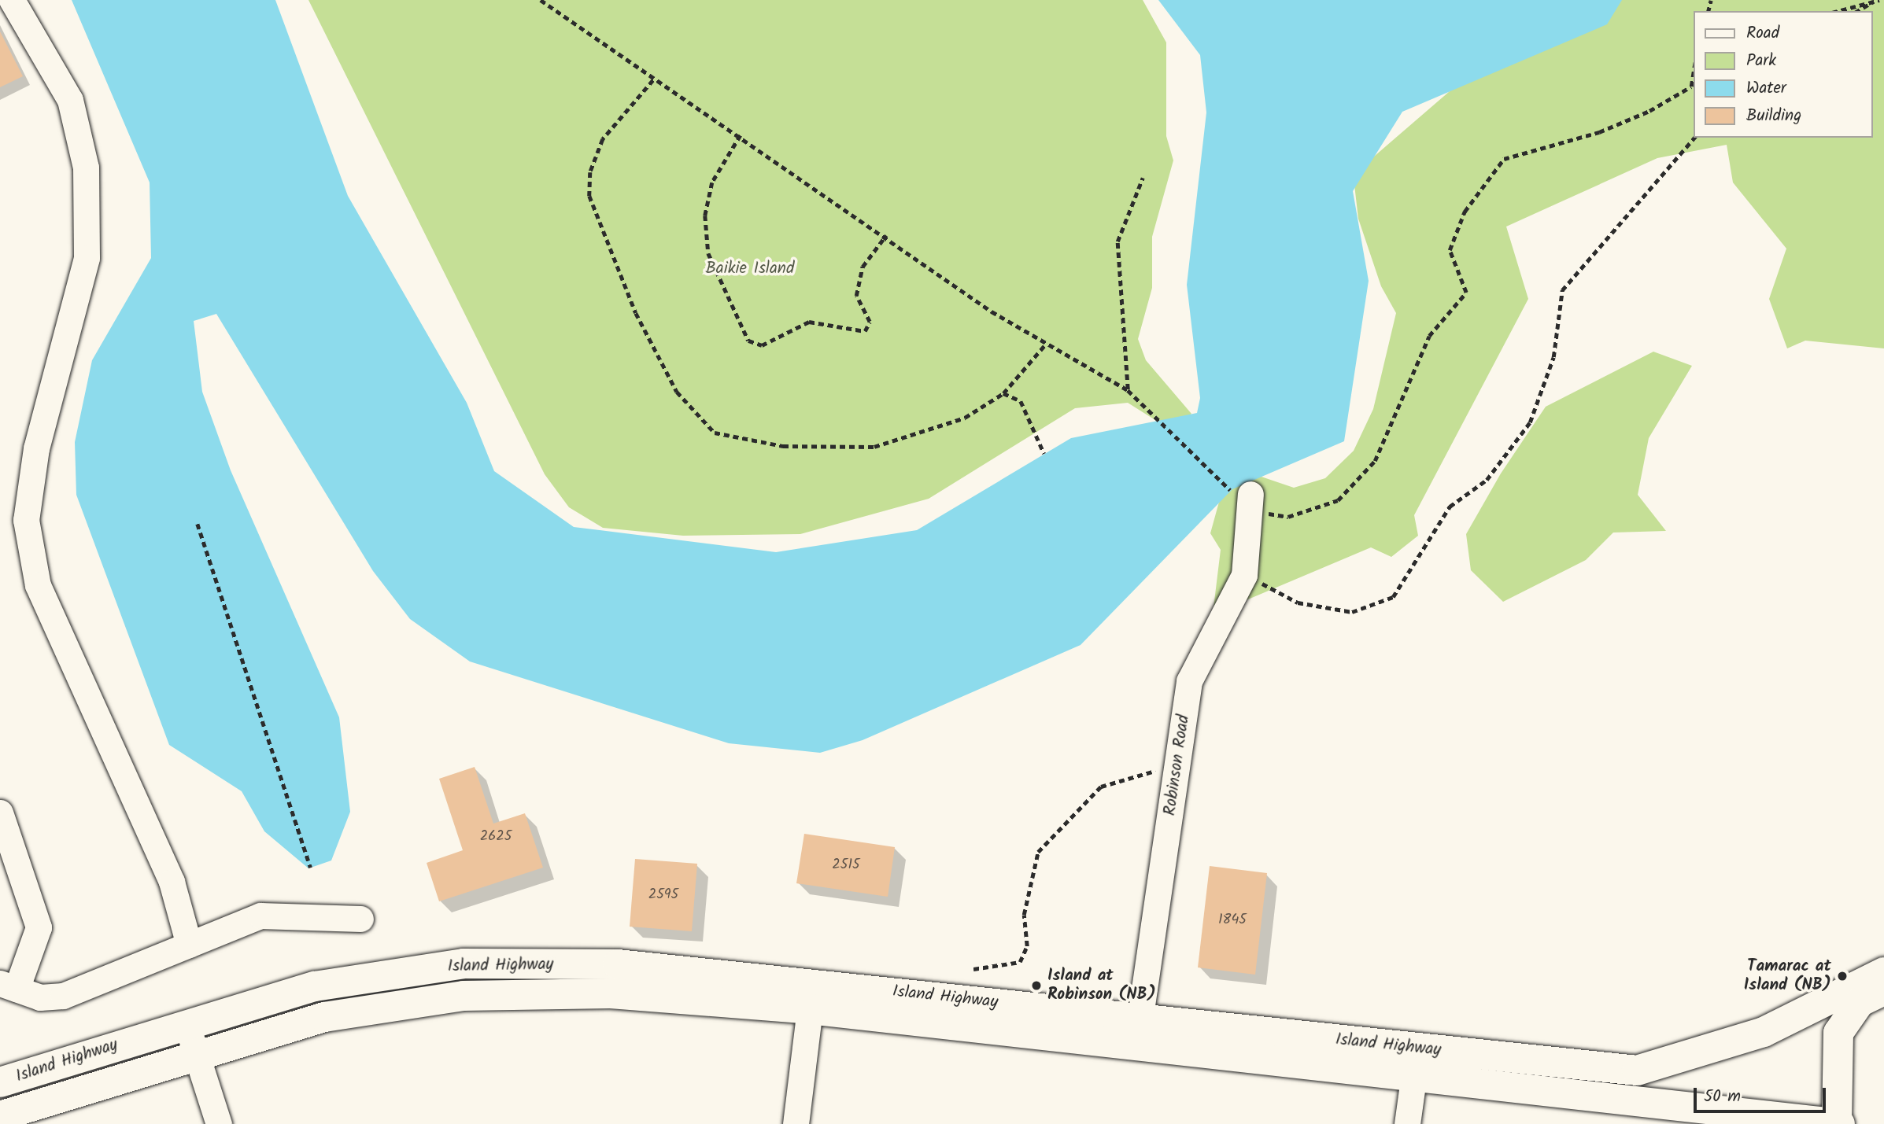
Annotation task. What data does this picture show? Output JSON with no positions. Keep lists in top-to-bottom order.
{
  "streets": {
    "main road": ["Island Highway"],
    "street": ["Robinson Road"]
  },
  "crossings": [
    ["Robinson Road", "Island Highway"]
  ],
  "parks": ["Baikie Island"],
  "places": ["Tamarac at Island (NB)", "Island at Robinson (NB)"],
  "house_numbers": [
    "2625",
    "2515",
    "2595",
    "1845"
  ],
  "legend": [
    "Road",
    "Park",
    "Water",
    "Building"
  ],
  "scale_bar": "50 m"
}
